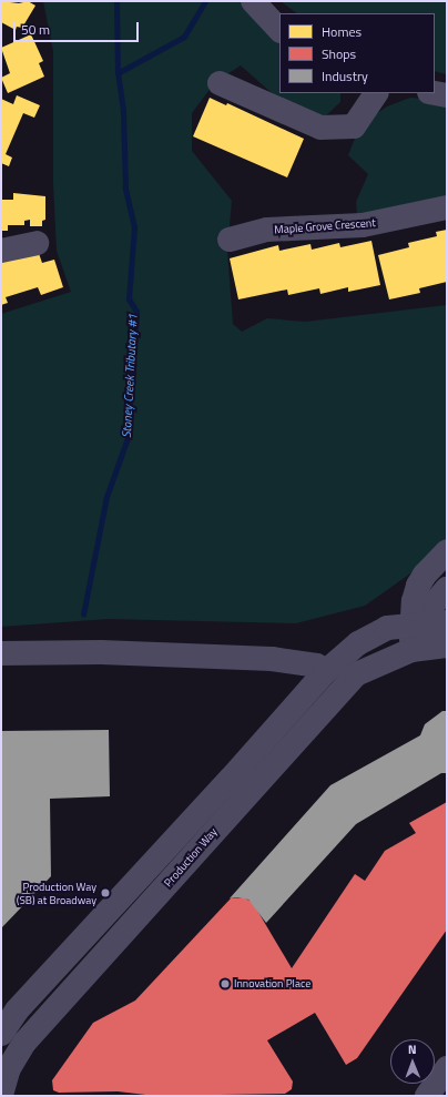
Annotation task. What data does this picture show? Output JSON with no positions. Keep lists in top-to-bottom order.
{
  "streets": {
    "street": ["Maple Grove Crescent", "Production Way"]
  },
  "water": ["Stoney Creek Tributary #1"],
  "places": ["Production Way (SB) at Broadway", "Innovation Place"],
  "legend": ["Homes", "Shops", "Industry"],
  "scale_bar": "50 m",
  "north": "top"
}
